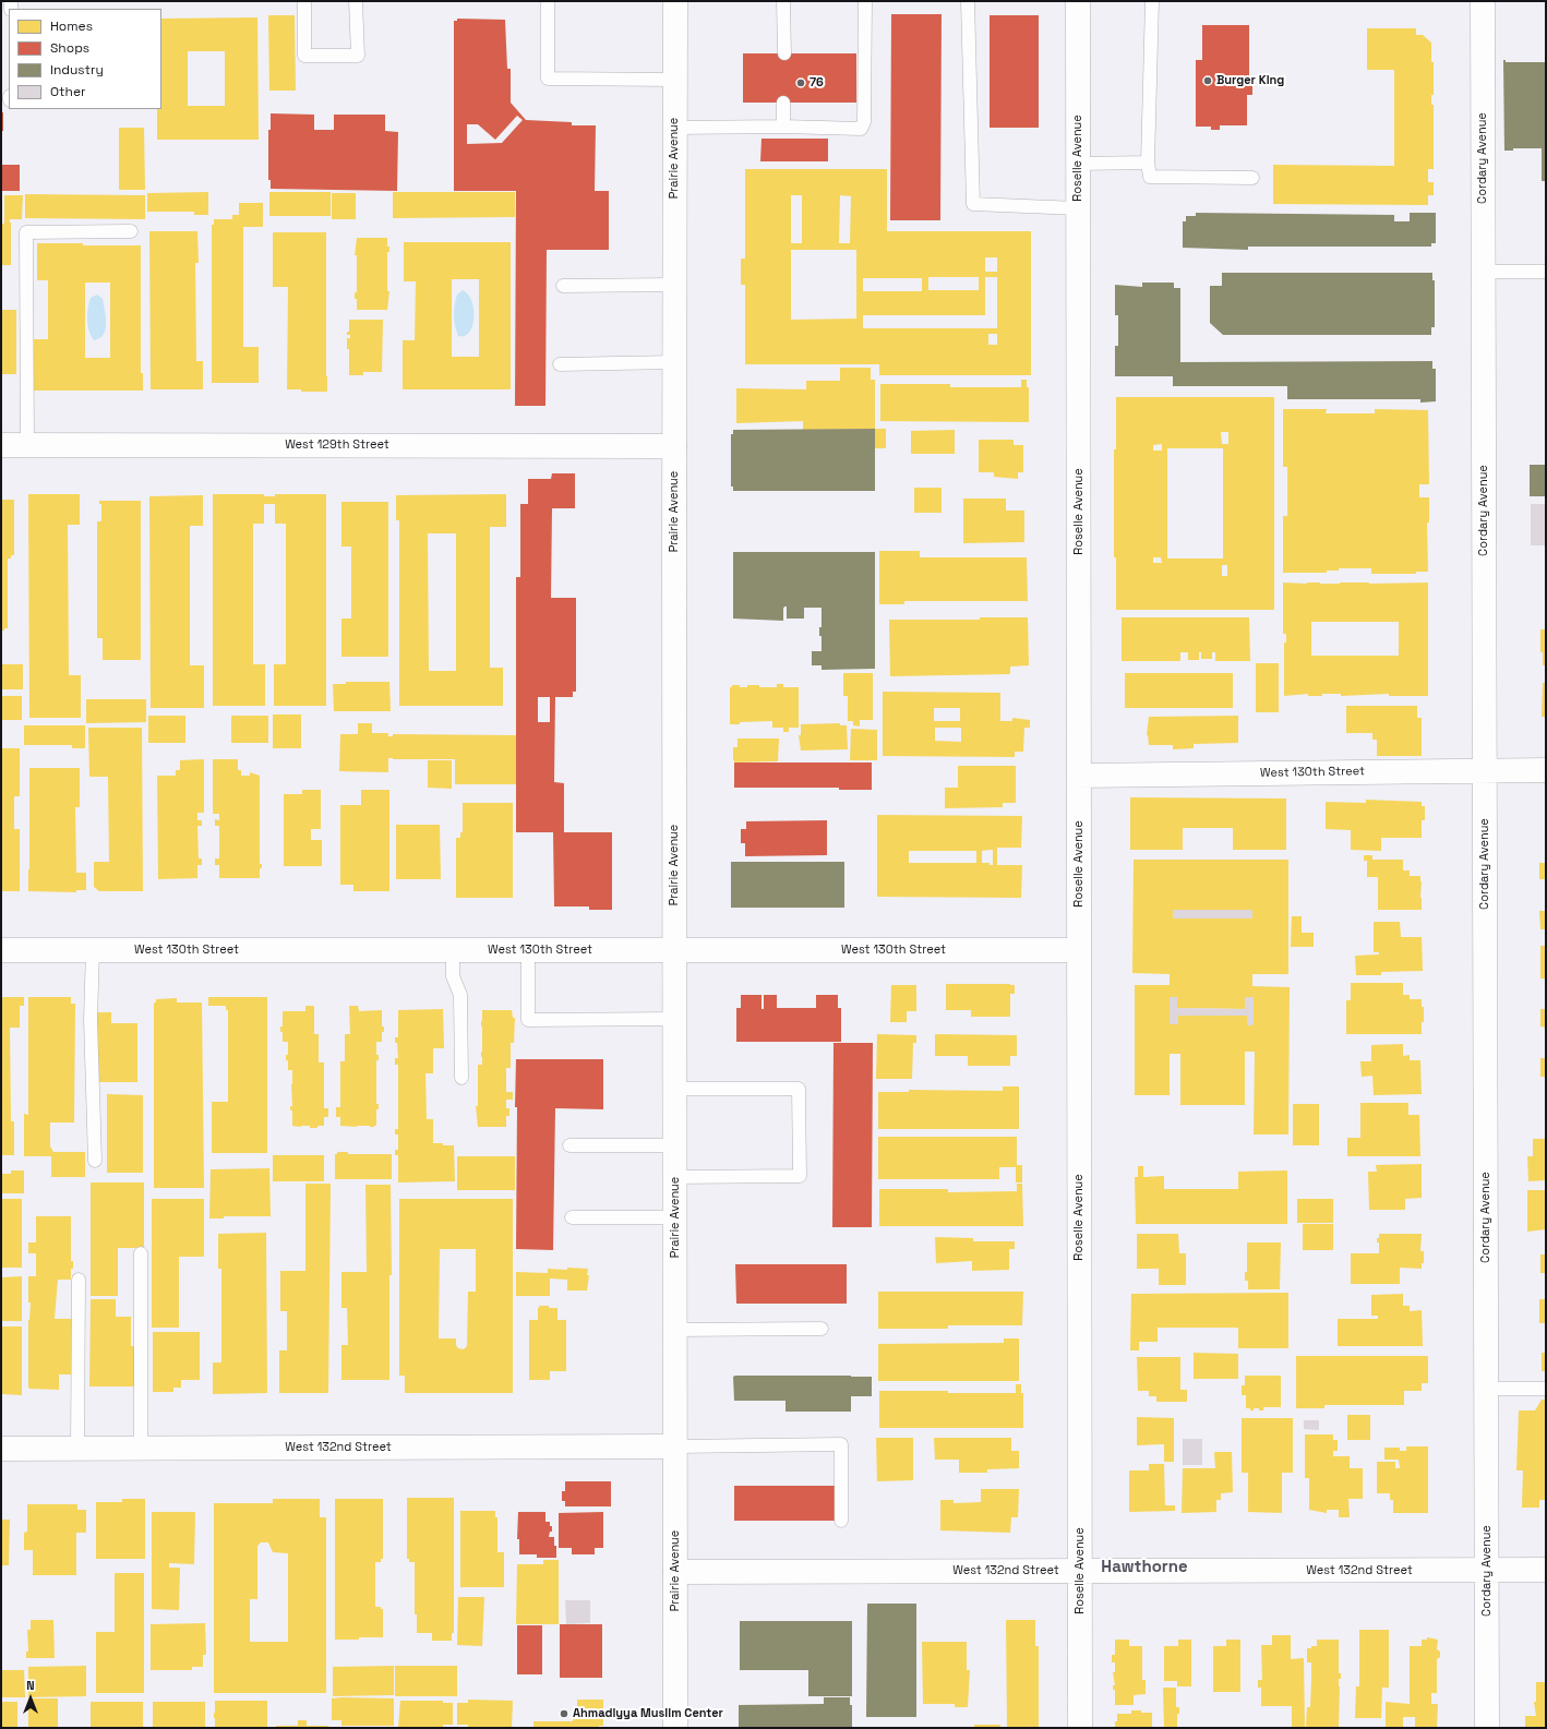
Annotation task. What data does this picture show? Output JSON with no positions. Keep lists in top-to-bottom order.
{
  "streets": {
    "street": [
      "Prairie Avenue",
      "Roselle Avenue",
      "Cordary Avenue",
      "West 129th Street",
      "West 130th Street",
      "West 132nd Street"
    ]
  },
  "crossings": [
    ["Prairie Avenue", "West 129th Street"],
    ["Prairie Avenue", "West 130th Street"],
    ["Prairie Avenue", "West 132nd Street"],
    ["Roselle Avenue", "West 130th Street"],
    ["Roselle Avenue", "West 132nd Street"],
    ["Cordary Avenue", "West 130th Street"],
    ["Cordary Avenue", "West 132nd Street"]
  ],
  "districts": ["Hawthorne"],
  "places": ["Burger King", "76", "Ahmadiyya Muslim Center"],
  "legend": [
    "Homes",
    "Shops",
    "Industry",
    "Other"
  ],
  "north": "top"
}
